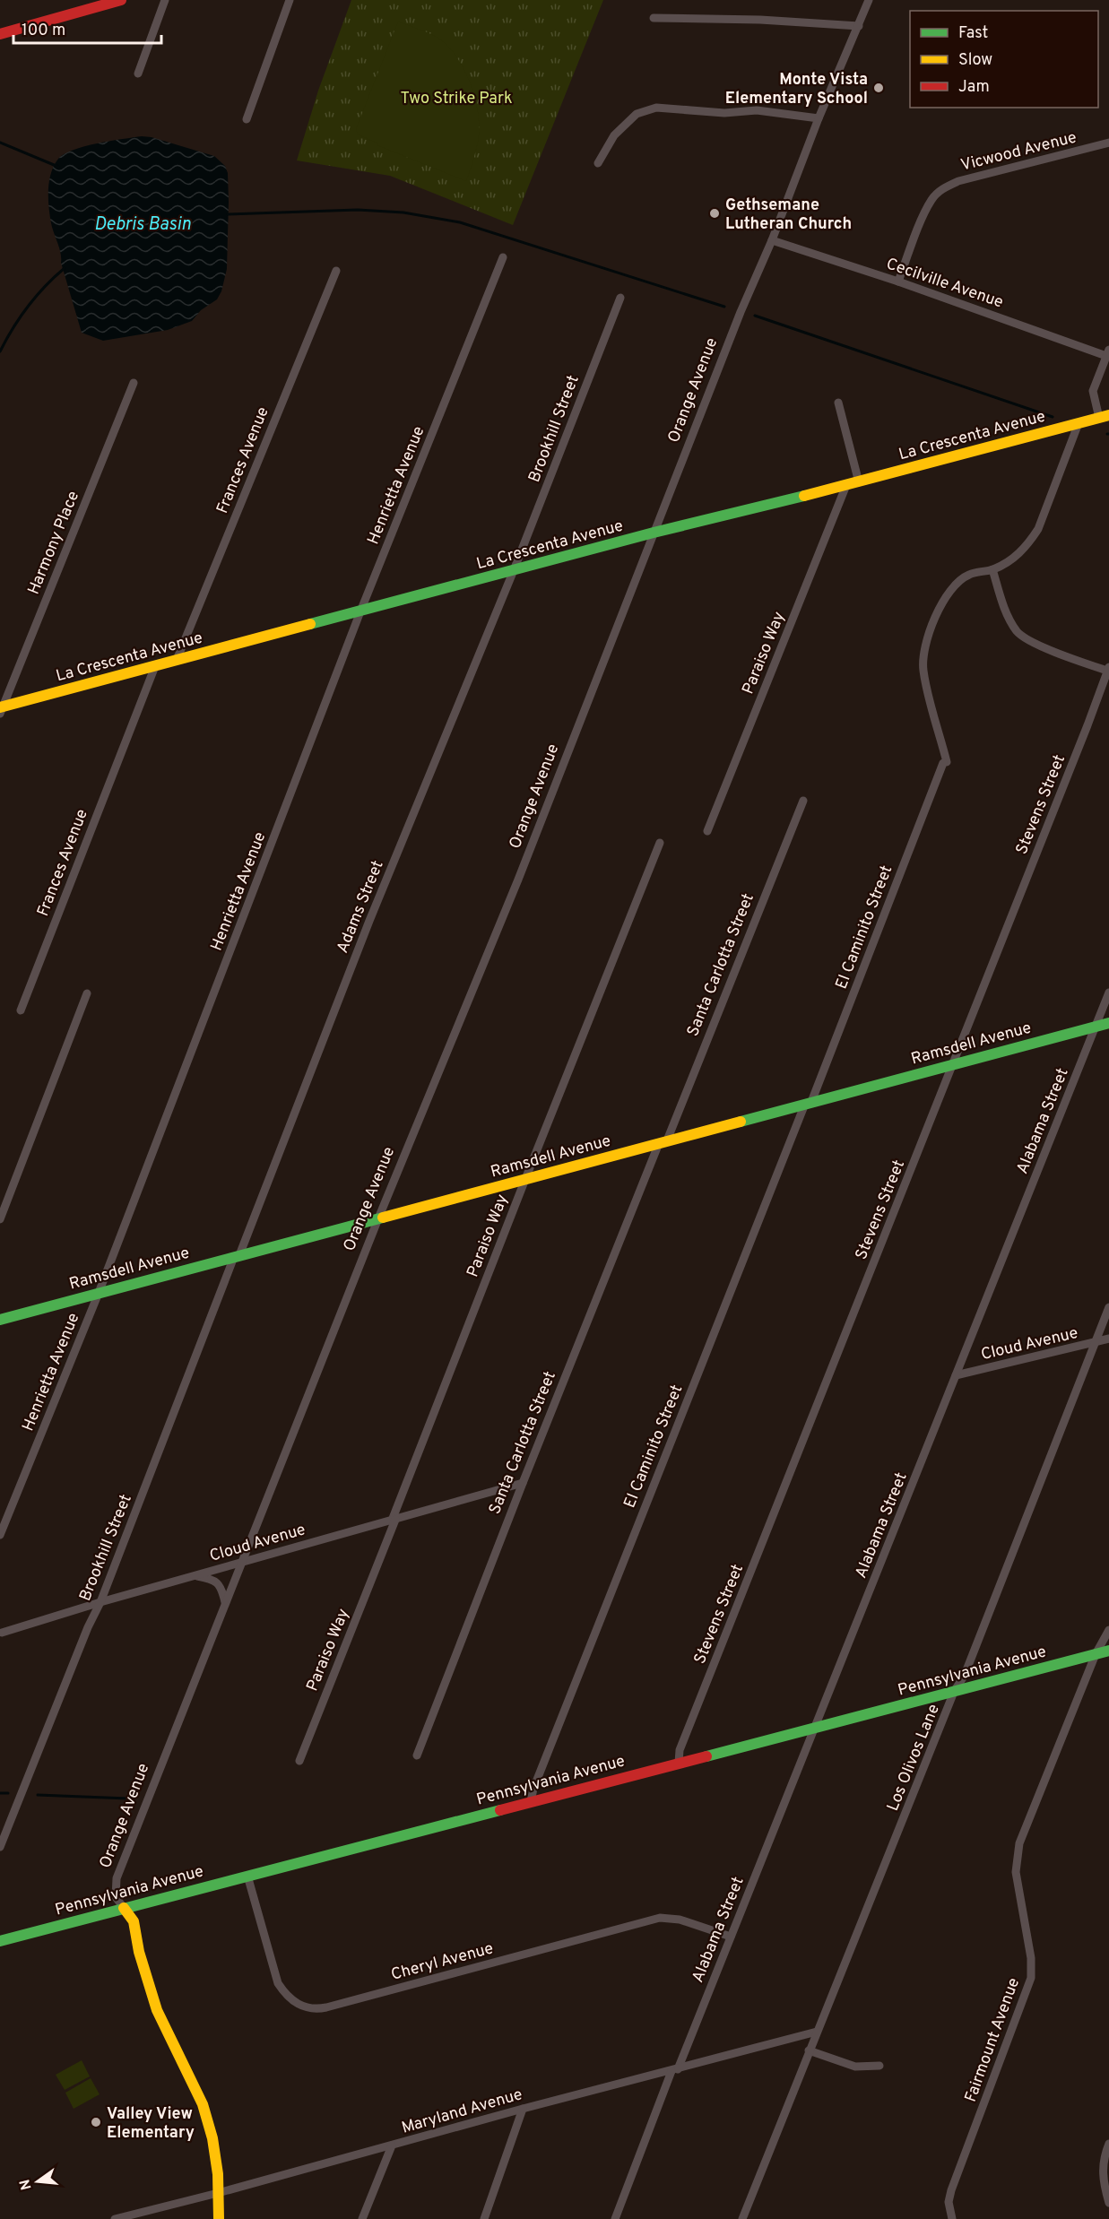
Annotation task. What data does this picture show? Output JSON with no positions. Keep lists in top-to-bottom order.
{
  "streets": {
    "street": [
      "Vicwood Avenue",
      "Cecilville Avenue",
      "Orange Avenue",
      "Brookhill Street",
      "La Crescenta Avenue",
      "Frances Avenue",
      "Henrietta Avenue",
      "Harmony Place",
      "Paraiso Way",
      "Stevens Street",
      "Adams Street",
      "El Caminito Street",
      "Santa Carlotta Street",
      "Ramsdell Avenue",
      "Alabama Street",
      "Cloud Avenue",
      "Pennsylvania Avenue",
      "Los Olivos Lane",
      "Cheryl Avenue",
      "Fairmount Avenue",
      "Maryland Avenue"
    ]
  },
  "crossings": [
    ["Vicwood Avenue", "Cecilville Avenue"],
    ["Cecilville Avenue", "Orange Avenue"],
    ["Orange Avenue", "La Crescenta Avenue"],
    ["Orange Avenue", "Ramsdell Avenue"],
    ["Orange Avenue", "Cloud Avenue"],
    ["Orange Avenue", "Pennsylvania Avenue"],
    ["Orange Avenue", "Maryland Avenue"],
    ["Brookhill Street", "La Crescenta Avenue"],
    ["Brookhill Street", "Adams Street"],
    ["Brookhill Street", "Ramsdell Avenue"],
    ["Brookhill Street", "Cloud Avenue"],
    ["La Crescenta Avenue", "Frances Avenue"],
    ["La Crescenta Avenue", "Henrietta Avenue"],
    ["La Crescenta Avenue", "Harmony Place"],
    ["La Crescenta Avenue", "Paraiso Way"],
    ["La Crescenta Avenue", "Adams Street"],
    ["La Crescenta Avenue", "El Caminito Street"],
    ["Henrietta Avenue", "Ramsdell Avenue"],
    ["Paraiso Way", "Ramsdell Avenue"],
    ["Paraiso Way", "Cloud Avenue"],
    ["Stevens Street", "Ramsdell Avenue"],
    ["Stevens Street", "Pennsylvania Avenue"],
    ["Adams Street", "Ramsdell Avenue"],
    ["El Caminito Street", "Ramsdell Avenue"],
    ["El Caminito Street", "Pennsylvania Avenue"],
    ["Santa Carlotta Street", "Ramsdell Avenue"],
    ["Santa Carlotta Street", "Cloud Avenue"],
    ["Ramsdell Avenue", "Alabama Street"],
    ["Alabama Street", "Cloud Avenue"],
    ["Alabama Street", "Pennsylvania Avenue"],
    ["Alabama Street", "Cheryl Avenue"],
    ["Alabama Street", "Maryland Avenue"],
    ["Cloud Avenue", "Los Olivos Lane"],
    ["Pennsylvania Avenue", "Los Olivos Lane"],
    ["Pennsylvania Avenue", "Cheryl Avenue"],
    ["Pennsylvania Avenue", "Fairmount Avenue"],
    ["Los Olivos Lane", "Maryland Avenue"]
  ],
  "water": ["Debris Basin"],
  "parks": ["Two Strike Park"],
  "places": ["Monte Vista Elementary School", "Gethsemane Lutheran Church", "Valley View Elementary"],
  "legend": ["Fast", "Slow", "Jam"],
  "scale_bar": "100 m",
  "north": "left"
}
